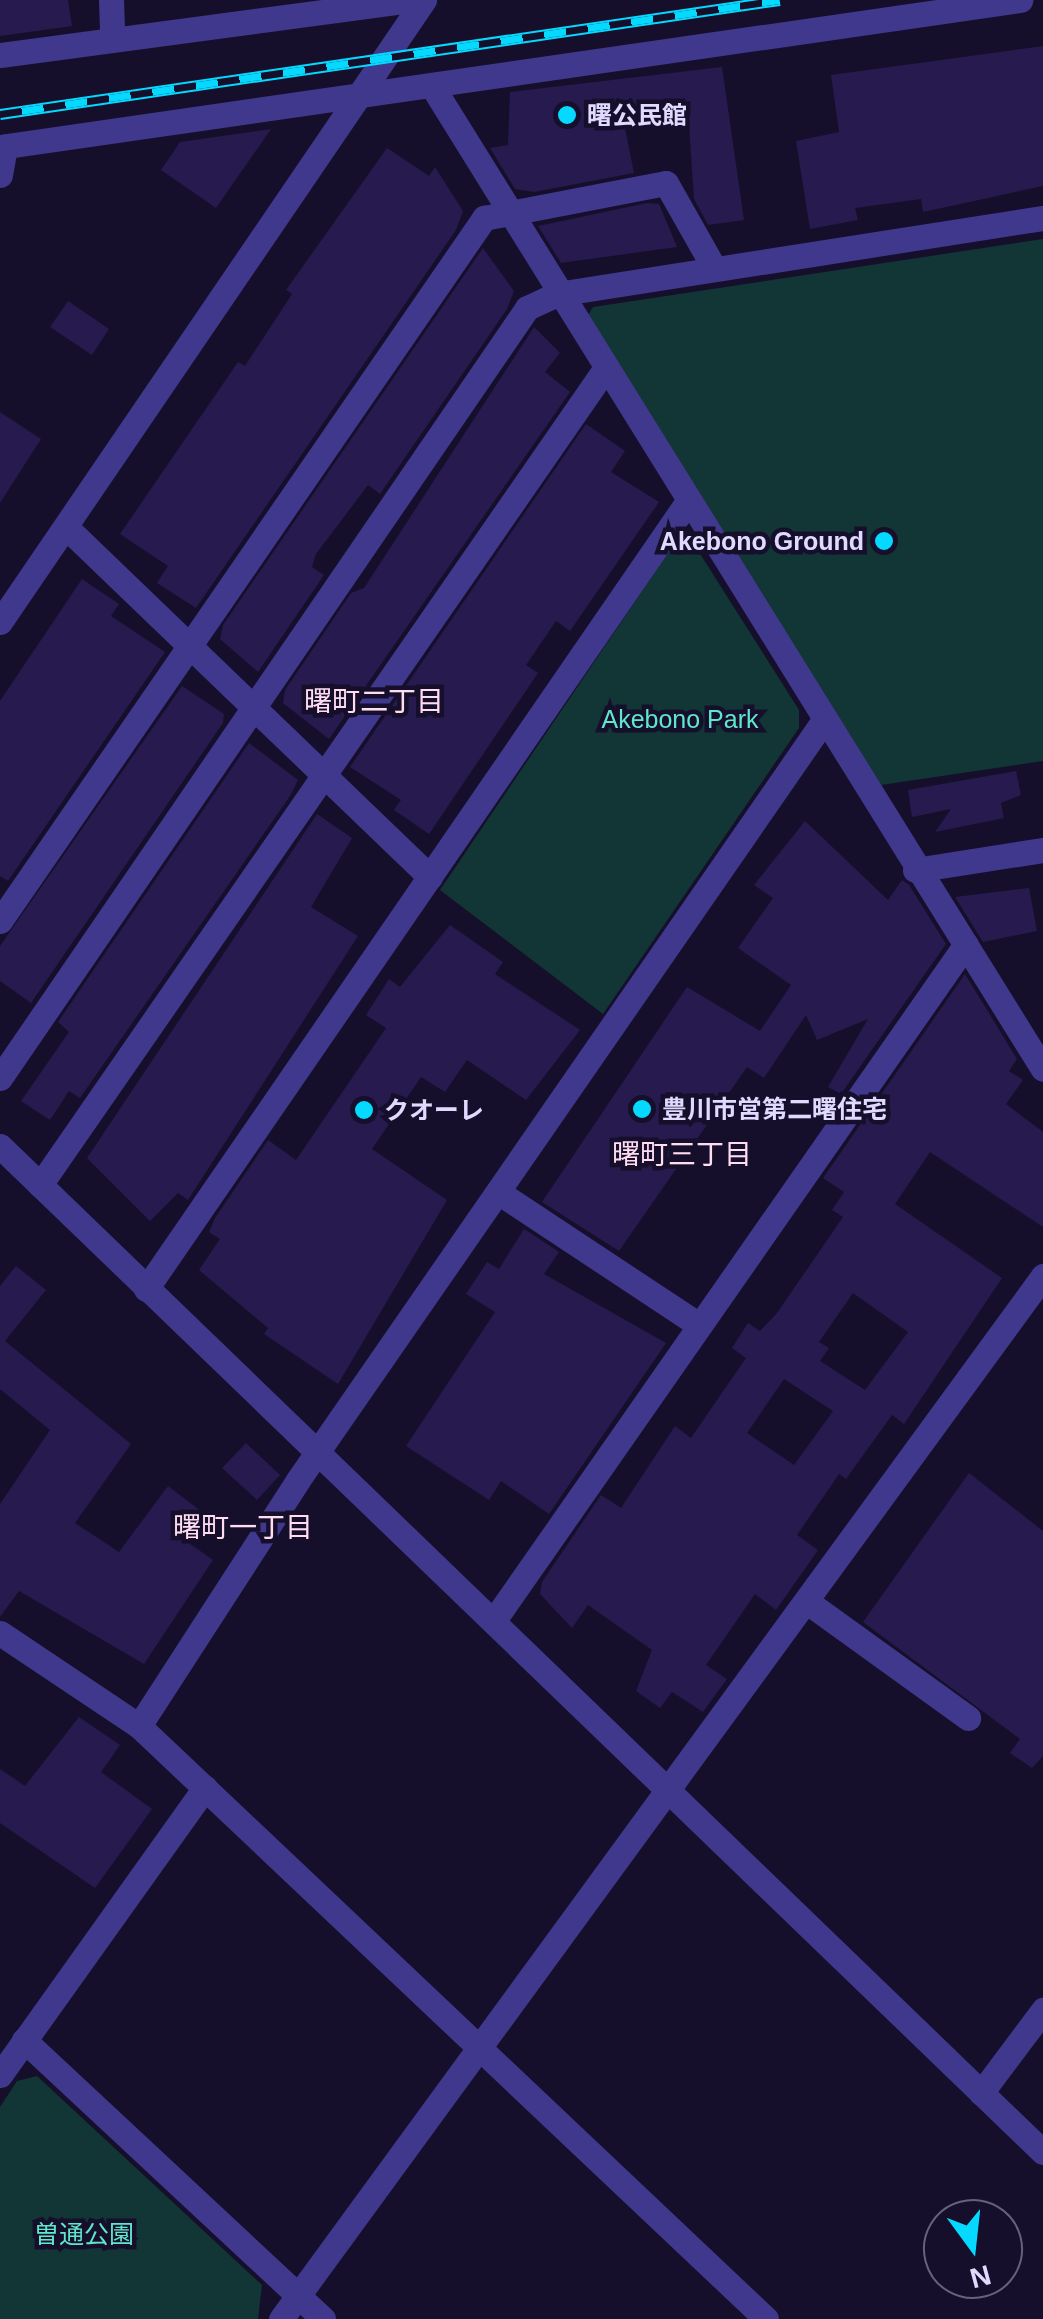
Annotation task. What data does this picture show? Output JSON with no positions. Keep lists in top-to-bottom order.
{
  "districts": ["曙町二丁目", "曙町三丁目", "曙町一丁目"],
  "parks": ["Akebono Park", "曽通公園"],
  "places": [
    "曙公民館",
    "Akebono Ground",
    "豊川市営第二曙住宅",
    "クオーレ"
  ],
  "north": "bottom"
}
